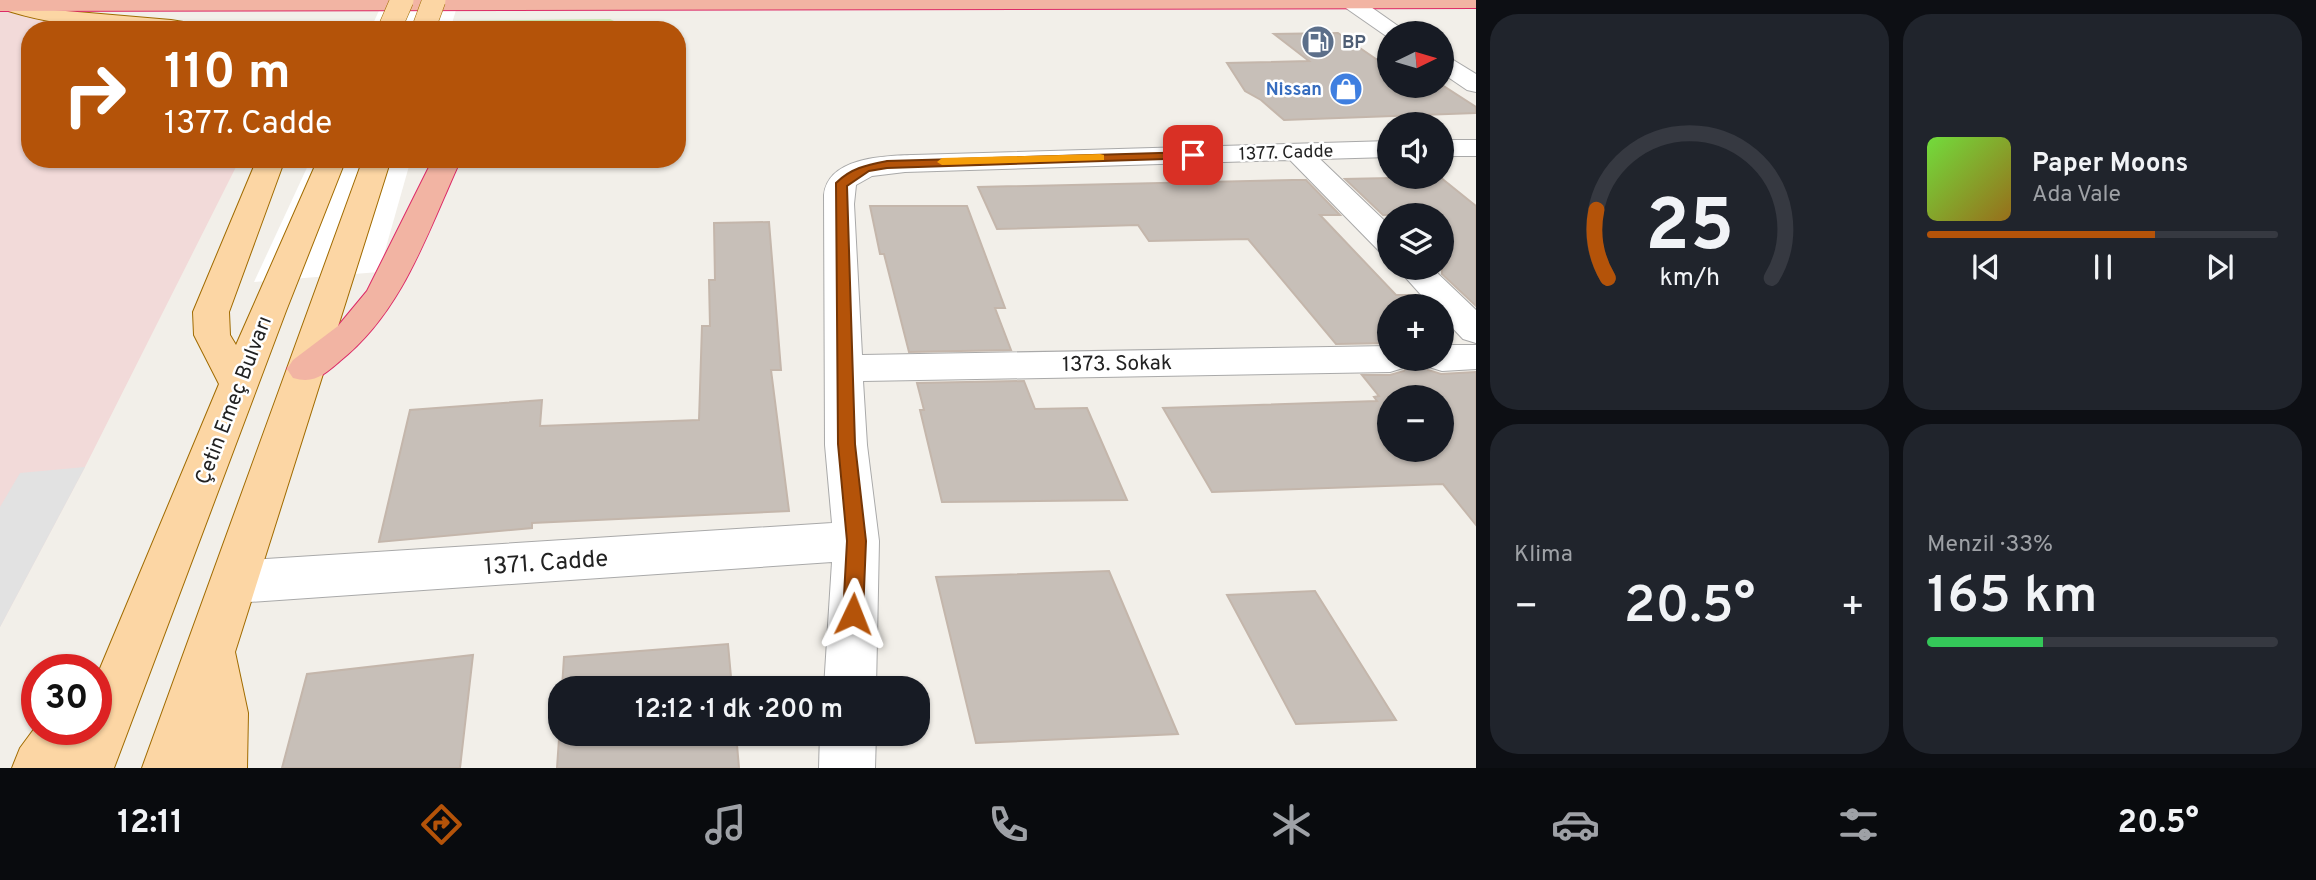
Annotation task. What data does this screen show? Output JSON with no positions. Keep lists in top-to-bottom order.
{
  "streets": {
    "main road": ["Çetin Emeç Bulvarı"],
    "street": ["1377. Cadde", "1373. Sokak", "1371. Cadde"]
  },
  "crossings": [
    ["1377. Cadde", "1373. Sokak"]
  ],
  "places": {
    "fuel station": ["BP"],
    "shop": ["Nissan"]
  },
  "north": "right",
  "page": {
    "map_buttons": ["+", "−"],
    "turn": ["110 m", "1377. Cadde"],
    "song": ["Paper Moons", "Ada Vale"],
    "tile": [
      "Klima",
      ["Menzil · 33%", "165 km"]
    ],
    "heat": ["−", "20.5°", "+"],
    "limit": "30",
    "trip": "12:12 · 1 dk · 200 m",
    "tabs": ["12:11", "20.5°"],
    "gauge": ["25", "km/h"]
  }
}
